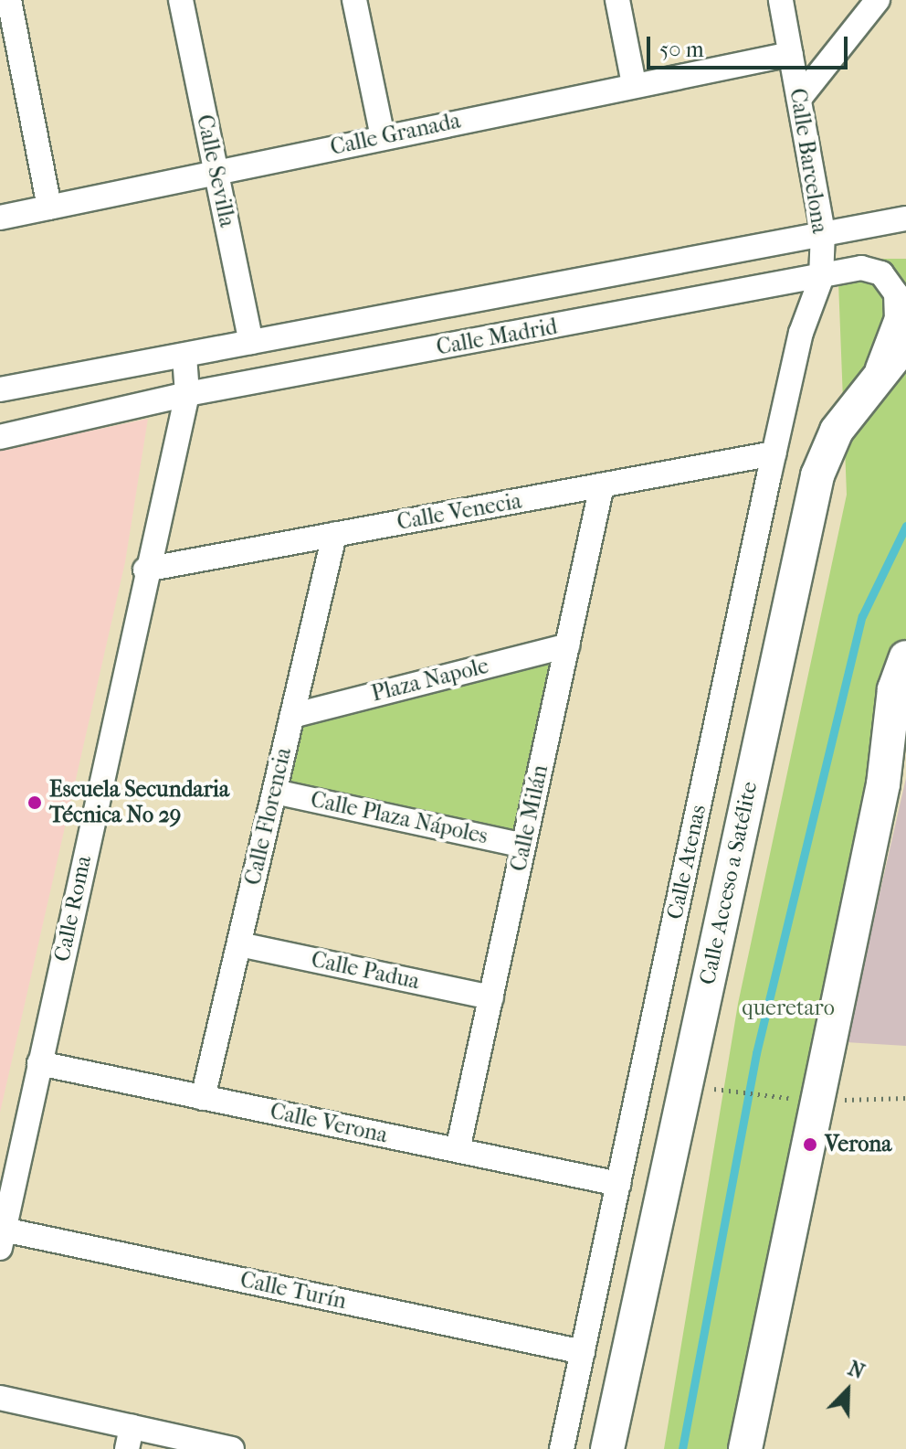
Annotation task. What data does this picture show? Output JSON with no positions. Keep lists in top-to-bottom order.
{
  "streets": {
    "main road": ["Calle Acceso a Satélite"],
    "street": [
      "Calle Granada",
      "Calle Barcelona",
      "Calle Sevilla",
      "Calle Madrid",
      "Calle Venecia",
      "Plaza Napole",
      "Calle Florencia",
      "Calle Plaza Nápoles",
      "Calle Milán",
      "Calle Atenas",
      "Calle Roma",
      "Calle Padua",
      "Calle Verona",
      "Calle Turín"
    ]
  },
  "crossings": [
    ["Calle Granada", "Calle Barcelona"],
    ["Calle Granada", "Calle Sevilla"],
    ["Calle Barcelona", "Calle Madrid"],
    ["Calle Barcelona", "Calle Atenas"],
    ["Calle Sevilla", "Calle Madrid"],
    ["Calle Madrid", "Calle Atenas"],
    ["Calle Madrid", "Calle Acceso a Satélite"],
    ["Calle Madrid", "Calle Roma"],
    ["Calle Venecia", "Calle Florencia"],
    ["Calle Venecia", "Calle Milán"],
    ["Calle Venecia", "Calle Atenas"],
    ["Calle Venecia", "Calle Roma"],
    ["Plaza Napole", "Calle Florencia"],
    ["Plaza Napole", "Calle Milán"],
    ["Calle Florencia", "Calle Plaza Nápoles"],
    ["Calle Florencia", "Calle Padua"],
    ["Calle Florencia", "Calle Verona"],
    ["Calle Plaza Nápoles", "Calle Milán"],
    ["Calle Milán", "Calle Padua"],
    ["Calle Milán", "Calle Verona"],
    ["Calle Atenas", "Calle Verona"],
    ["Calle Atenas", "Calle Turín"],
    ["Calle Roma", "Calle Verona"],
    ["Calle Roma", "Calle Turín"]
  ],
  "parks": ["queretaro"],
  "places": ["Escuela Secundaria Técnica No 29", "Verona"],
  "scale_bar": "50 m",
  "north": "top right"
}
